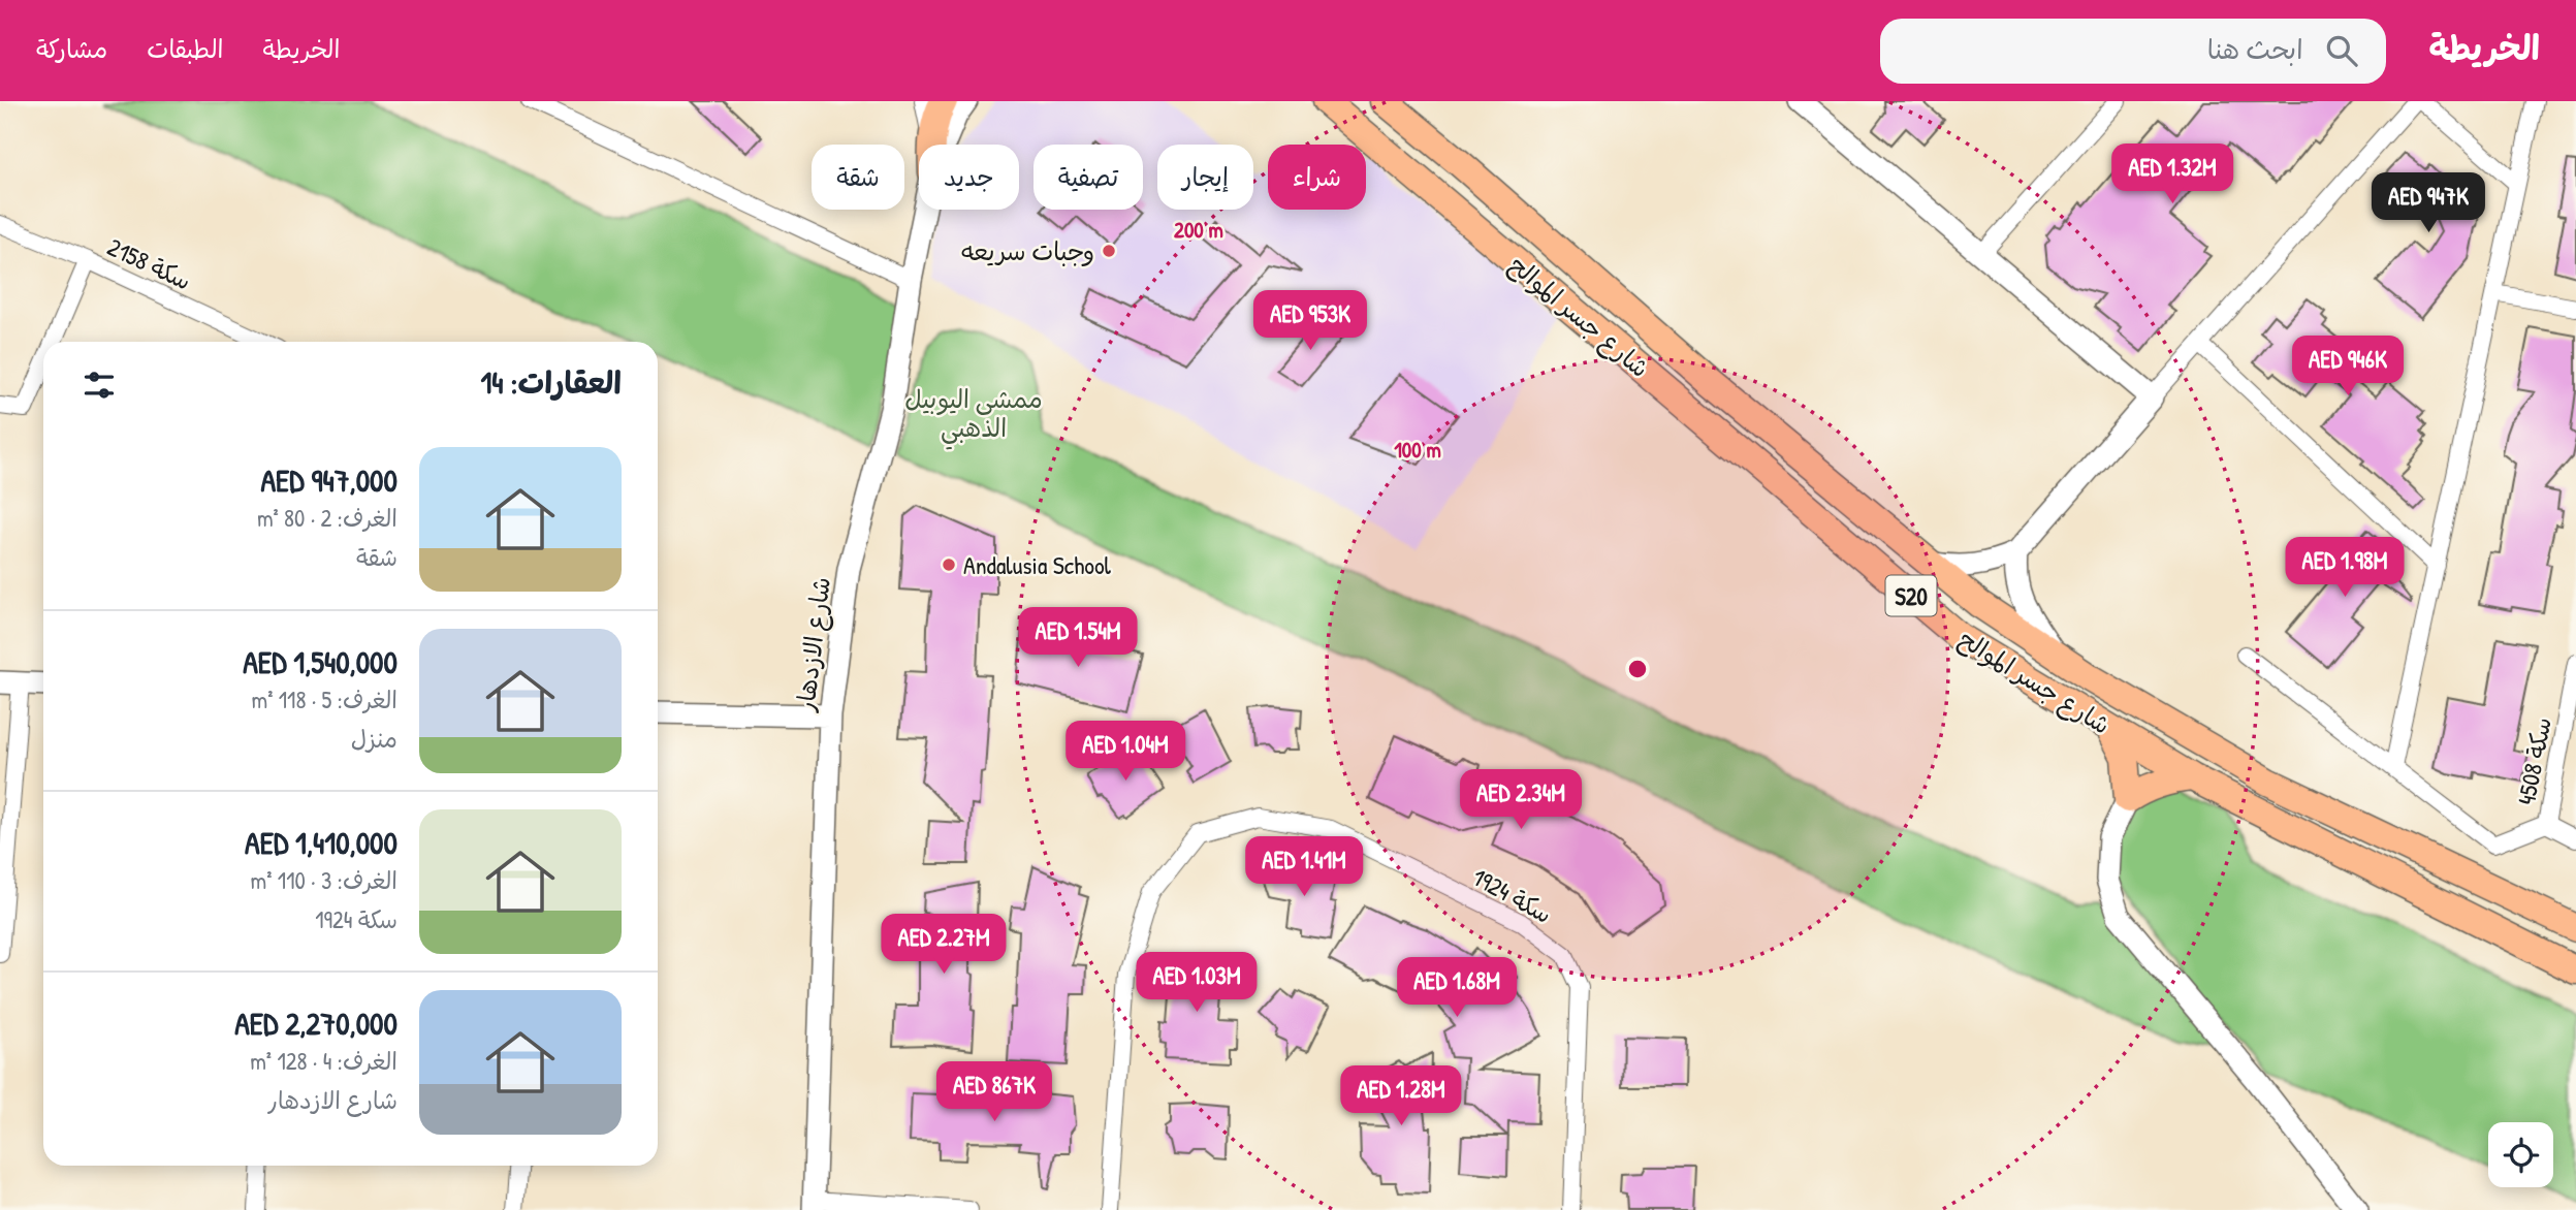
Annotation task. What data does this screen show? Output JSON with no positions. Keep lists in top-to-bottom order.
{
  "streets": {
    "main road": ["شارع جسر الموالح", "S20"],
    "street": [
      "سكة 2158",
      "شارع الازدهار",
      "سكة 4508",
      "سكة 1924"
    ]
  },
  "parks": ["ممشى اليوبيل الذهبي"],
  "places": ["وجبات سريعه", "Andalusia School"],
  "page": {
    "header": "الخريطة",
    "search": "ابحث هنا",
    "nav": ["الخريطة", "الطبقات", "مشاركة"],
    "price": [
      "AED 1.32M",
      "AED 947K",
      "AED 953K",
      "AED 946K",
      "AED 1.98M",
      "AED 1.54M",
      "AED 1.04M",
      "AED 2.34M",
      "AED 1.41M",
      "AED 2.27M",
      "AED 1.03M",
      "AED 1.68M",
      "AED 867K",
      "AED 1.28M"
    ],
    "chip": [
      "شراء",
      "إيجار",
      "تصفية",
      "جديد",
      "شقة"
    ],
    "heading": "العقارات: 14",
    "list": [
      {
        "name": "AED 947,000",
        "note": "الغرف: 2 · 80 m² · شقة"
      },
      {
        "name": "AED 1,540,000",
        "note": "الغرف: 5 · 118 m² · منزل"
      },
      {
        "name": "AED 1,410,000",
        "note": "الغرف: 3 · 110 m² · سكة 1924"
      },
      {
        "name": "AED 2,270,000",
        "note": "الغرف: 4 · 128 m² · شارع الازدهار"
      }
    ]
  },
  "rings": ["200 m", "100 m"]
}
